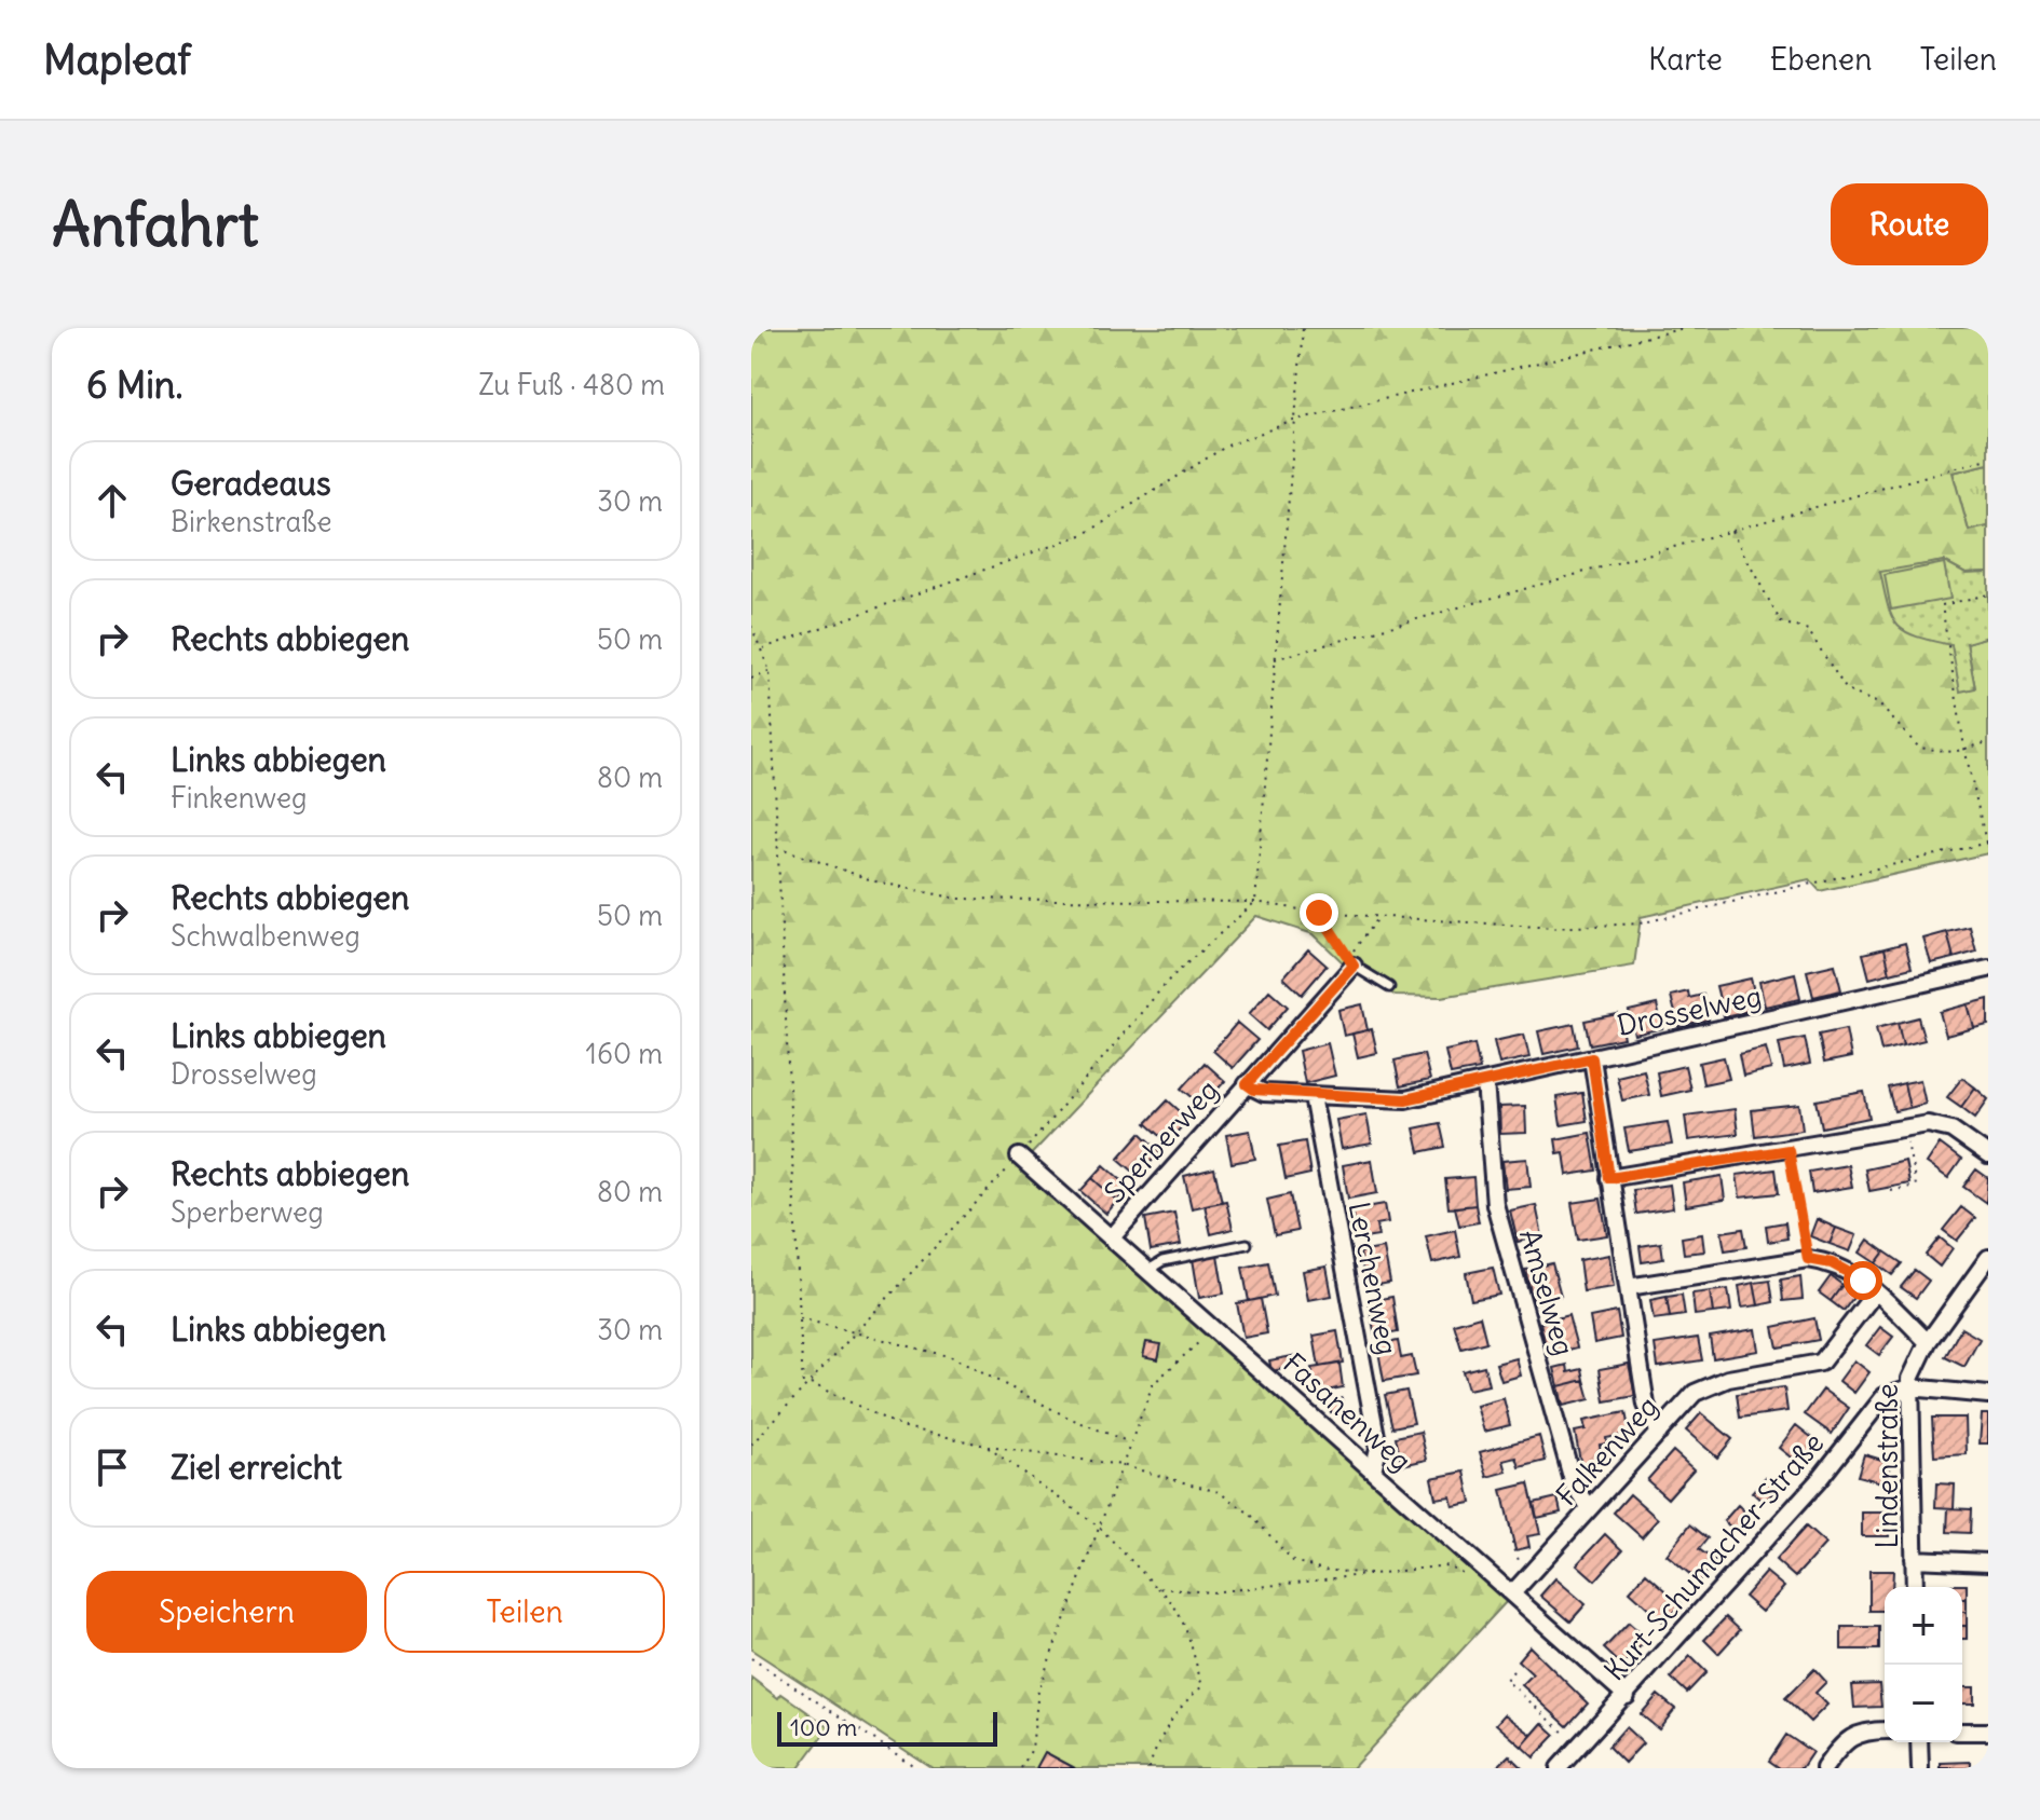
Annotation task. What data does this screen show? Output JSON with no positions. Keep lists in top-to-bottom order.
{
  "streets": {
    "street": [
      "Drosselweg",
      "Sperberweg",
      "Lerchenweg",
      "Amselweg",
      "Fasanenweg",
      "Falkenweg",
      "Lindenstraße",
      "Kurt-Schumacher-Straße"
    ]
  },
  "crossings": [
    ["Drosselweg", "Sperberweg"],
    ["Drosselweg", "Lerchenweg"],
    ["Drosselweg", "Amselweg"],
    ["Sperberweg", "Fasanenweg"],
    ["Lerchenweg", "Fasanenweg"],
    ["Amselweg", "Falkenweg"],
    ["Fasanenweg", "Falkenweg"],
    ["Lindenstraße", "Kurt-Schumacher-Straße"]
  ],
  "scale_bar": "100 m",
  "page": {
    "header": "Mapleaf",
    "nav": ["Karte", "Ebenen", "Teilen"],
    "buttons": [
      "Route",
      ["Speichern", "Teilen"]
    ],
    "title": "Anfahrt",
    "heading": ["6 Min.", "Zu Fuß · 480 m"],
    "list": [
      ["Geradeaus", "Birkenstraße", "30 m"],
      ["Rechts abbiegen", "50 m"],
      ["Links abbiegen", "Finkenweg", "80 m"],
      ["Rechts abbiegen", "Schwalbenweg", "50 m"],
      ["Links abbiegen", "Drosselweg", "160 m"],
      ["Rechts abbiegen", "Sperberweg", "80 m"],
      ["Links abbiegen", "30 m"],
      "Ziel erreicht"
    ],
    "map_buttons": ["+", "−"],
    "scale": "100 m"
  }
}
